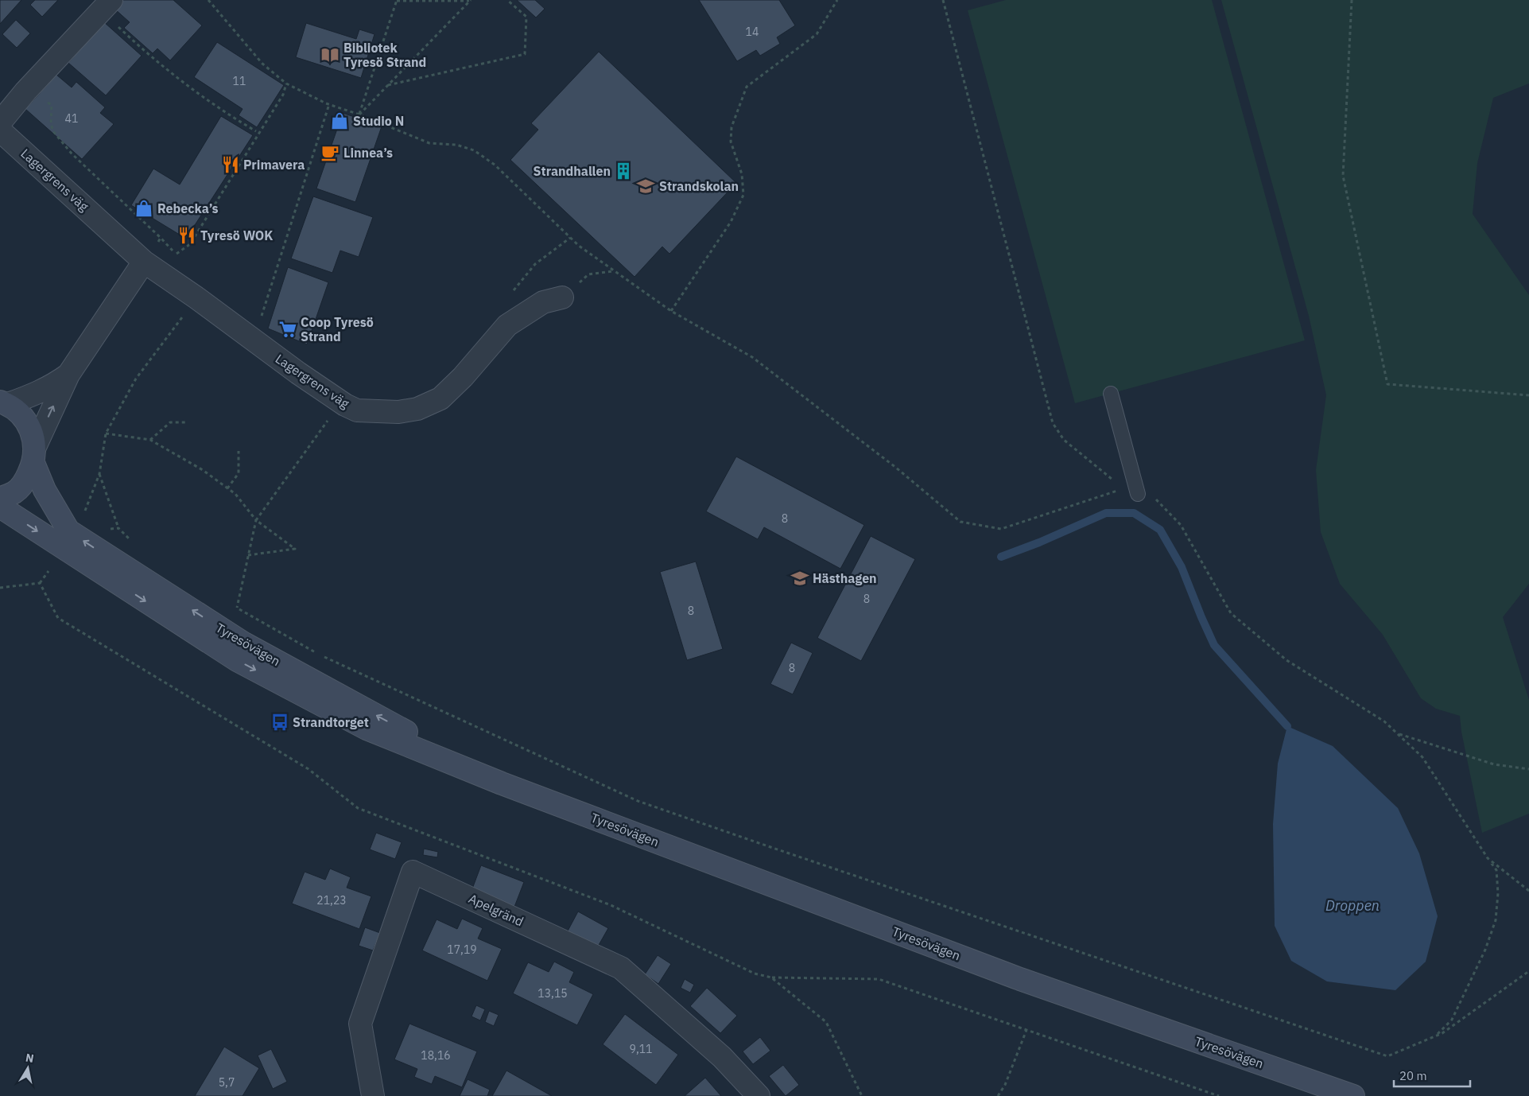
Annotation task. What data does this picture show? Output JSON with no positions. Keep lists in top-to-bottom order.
{
  "streets": {
    "main road": ["Tyresövägen"],
    "street": ["Lagergrens väg", "Apelgränd"]
  },
  "water": ["Droppen"],
  "places": {
    "library": ["Bibliotek Tyresö Strand"],
    "shop": ["Studio N", "Rebecka’s"],
    "cafe": ["Linnea’s"],
    "restaurant": ["Primavera", "Tyresö WOK"],
    "building": ["Strandhallen"],
    "school or university": ["Strandskolan", "Hästhagen"],
    "supermarket": ["Coop Tyresö Strand"],
    "bus stop": ["Strandtorget"]
  },
  "house_numbers": [
    "14",
    "11",
    "41",
    "8",
    "8",
    "8",
    "8",
    "21,23",
    "17,19",
    "13,15",
    "9,11",
    "18,16",
    "5,7"
  ],
  "scale_bar": "20 m",
  "north": "top"
}
